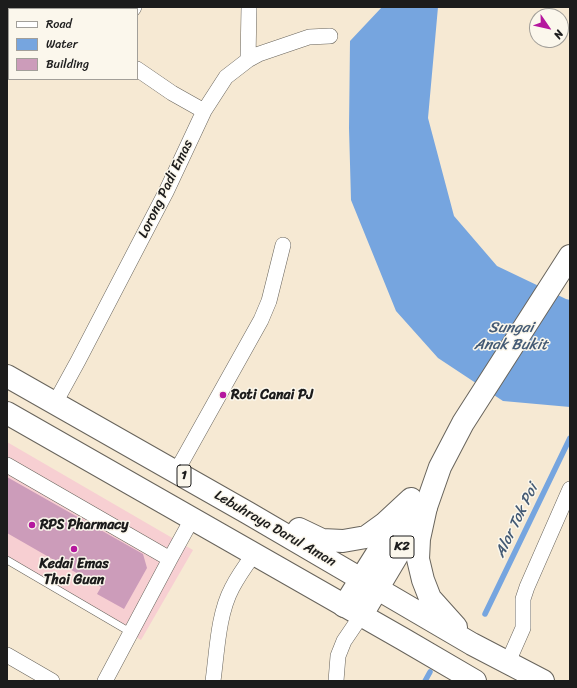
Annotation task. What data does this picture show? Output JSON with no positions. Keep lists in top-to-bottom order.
{
  "streets": {
    "main road": ["1", "Lebuhraya Darul Aman", "K2"],
    "street": ["Lorong Padi Emas"]
  },
  "crossings": [
    ["Lorong Padi Emas", "Lebuhraya Darul Aman"],
    ["1", "K2"],
    ["Lebuhraya Darul Aman", "K2"]
  ],
  "water": ["Sungai Anak Bukit", "Alor Tok Poi"],
  "places": ["Roti Canai PJ", "RPS Pharmacy", "Kedai Emas Thai Guan"],
  "legend": ["Road", "Water", "Building"],
  "north": "bottom right"
}
